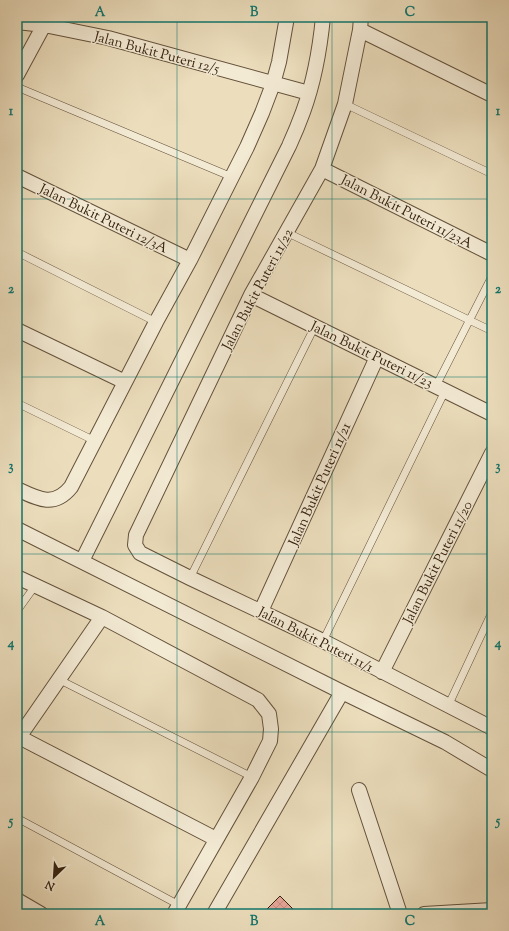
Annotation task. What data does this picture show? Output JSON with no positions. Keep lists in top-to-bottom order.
{
  "streets": {
    "street": [
      "Jalan Bukit Puteri 12/5",
      "Jalan Bukit Puteri 11/23A",
      "Jalan Bukit Puteri 12/3A",
      "Jalan Bukit Puteri 11/22",
      "Jalan Bukit Puteri 11/23",
      "Jalan Bukit Puteri 11/21",
      "Jalan Bukit Puteri 11/20",
      "Jalan Bukit Puteri 11/1"
    ]
  },
  "crossings": [
    ["Jalan Bukit Puteri 11/23A", "Jalan Bukit Puteri 11/22"],
    ["Jalan Bukit Puteri 11/22", "Jalan Bukit Puteri 11/23"],
    ["Jalan Bukit Puteri 11/22", "Jalan Bukit Puteri 11/1"],
    ["Jalan Bukit Puteri 11/23", "Jalan Bukit Puteri 11/21"],
    ["Jalan Bukit Puteri 11/21", "Jalan Bukit Puteri 11/1"],
    ["Jalan Bukit Puteri 11/20", "Jalan Bukit Puteri 11/1"]
  ],
  "north": "bottom left",
  "grid": {
    "columns": ["A", "B", "C"],
    "rows": [
      "1",
      "2",
      "3",
      "4",
      "5"
    ]
  }
}
